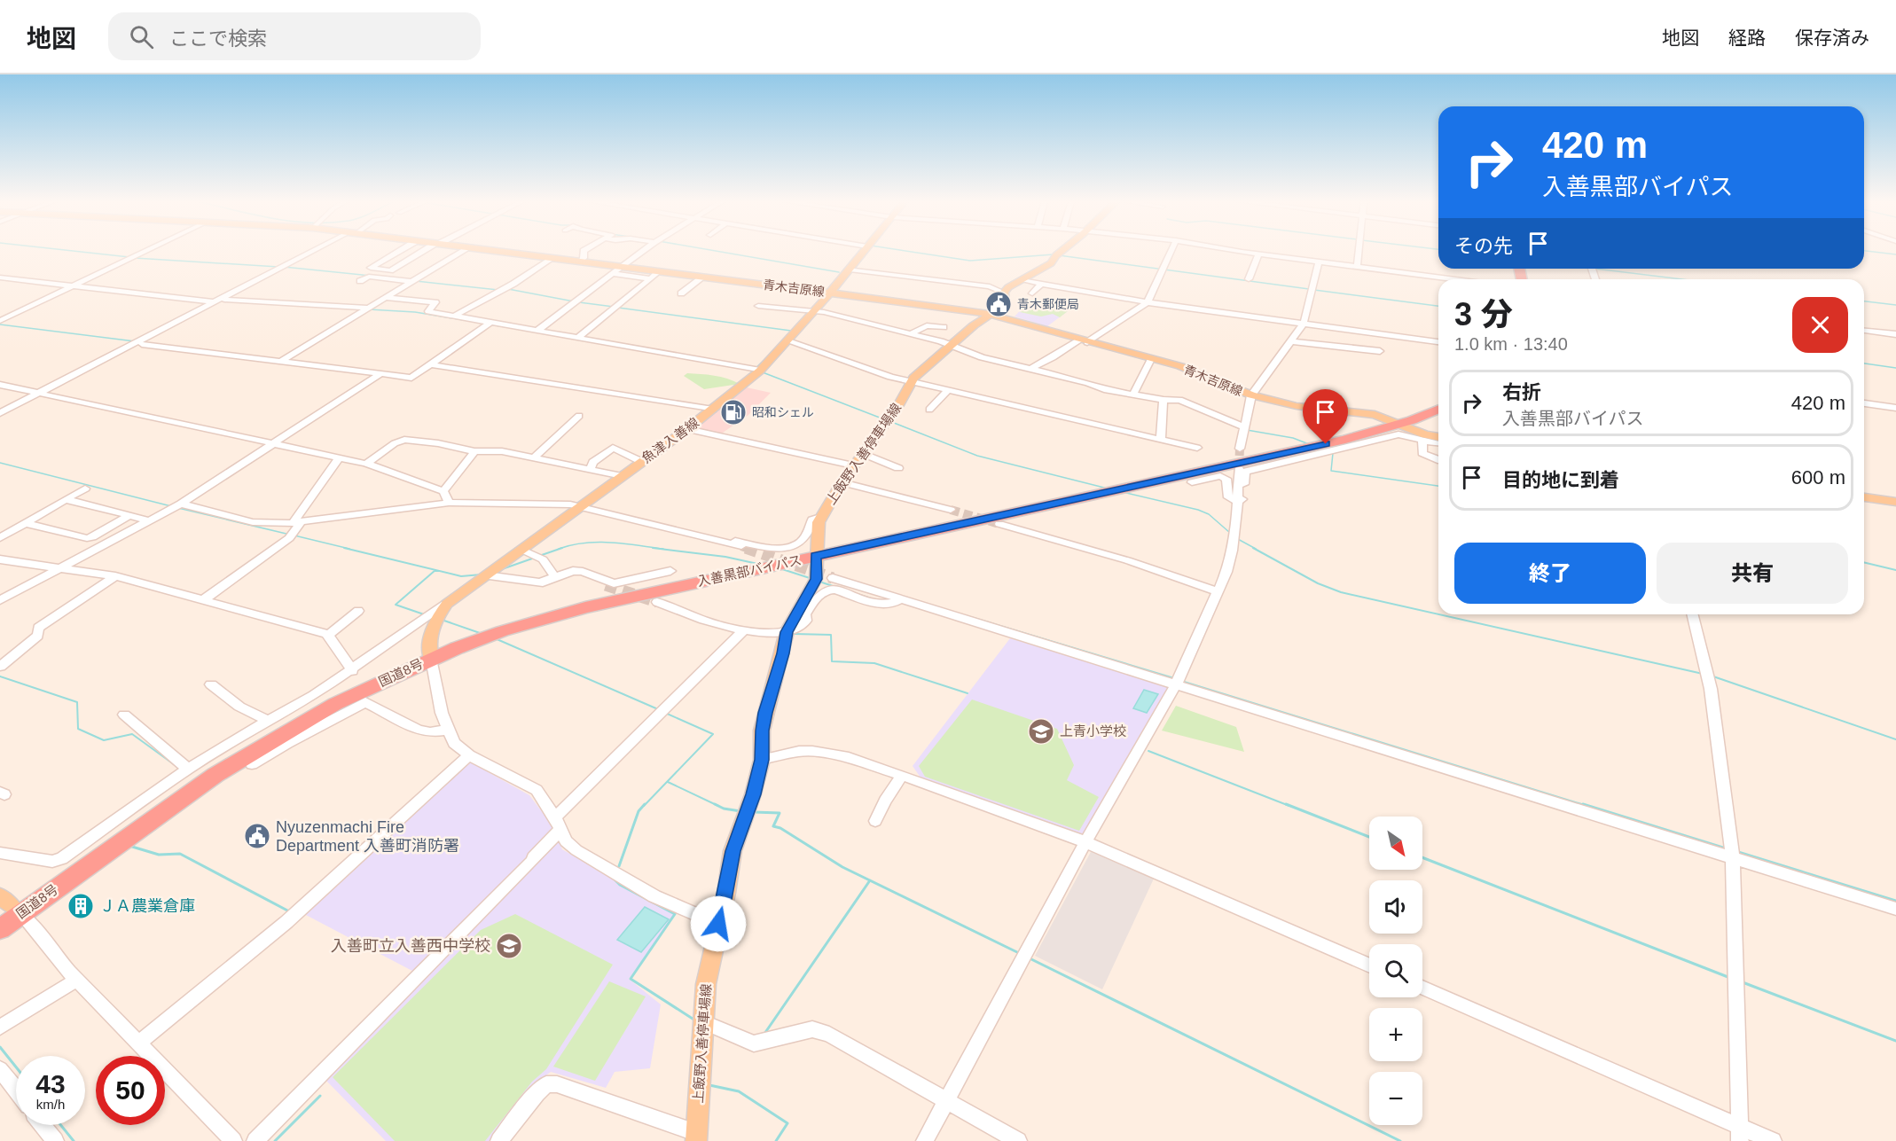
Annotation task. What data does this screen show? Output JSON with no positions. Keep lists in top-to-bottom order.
{
  "streets": {
    "highway": ["入善黒部バイパス", "国道8号"],
    "main road": ["青木吉原線", "魚津入善線", "上飯野入善停車場線"]
  },
  "crossings": [
    ["青木吉原線", "魚津入善線"],
    ["青木吉原線", "上飯野入善停車場線"],
    ["青木吉原線", "入善黒部バイパス"],
    ["魚津入善線", "入善黒部バイパス"],
    ["魚津入善線", "国道8号"],
    ["上飯野入善停車場線", "入善黒部バイパス"],
    ["入善黒部バイパス", "国道8号"]
  ],
  "places": {
    "public building": ["青木郵便局", "Nyuzenmachi Fire Department 入善町消防署"],
    "fuel station": ["昭和シェル"],
    "school or university": ["上青小学校", "入善町立入善西中学校"],
    "building": ["ＪＡ農業倉庫"]
  },
  "north": "bottom right",
  "page": {
    "header": "地図",
    "search": "ここで検索",
    "nav": ["地図", "経路", "保存済み"],
    "turn": ["420 m", "入善黒部バイパス"],
    "then": "その先",
    "heading": ["3 分", "1.0 km · 13:40"],
    "list": [
      {
        "name": "右折",
        "note": "入善黒部バイパス",
        "value": "420 m"
      },
      {
        "name": "目的地に到着",
        "value": "600 m"
      }
    ],
    "buttons": ["終了", "共有"],
    "map_buttons": ["+", "−"],
    "speed": "43 km/h",
    "limit": "50"
  }
}
